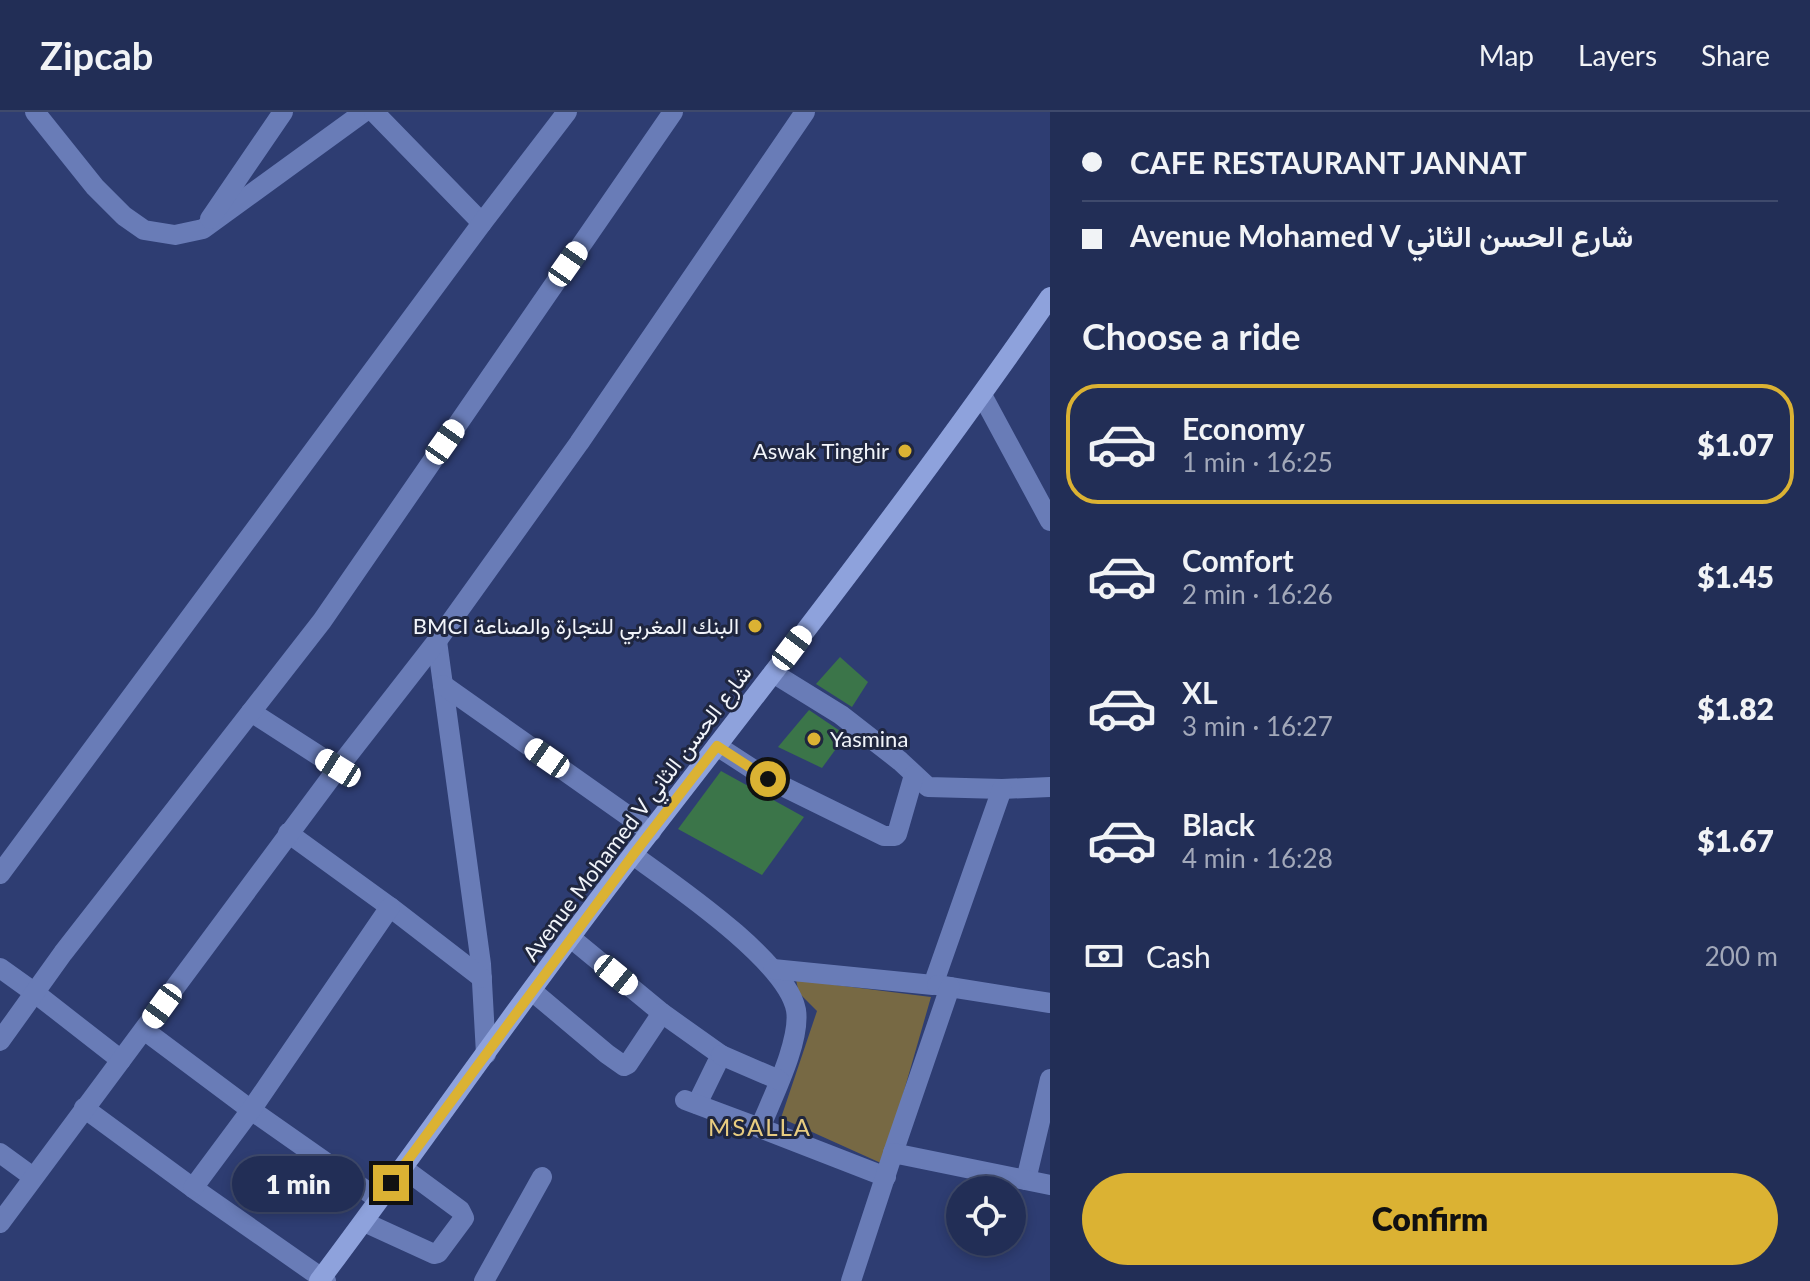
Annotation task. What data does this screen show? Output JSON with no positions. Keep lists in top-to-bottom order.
{
  "streets": {
    "main road": ["Avenue Mohamed V شارع الحسن الثاني"]
  },
  "districts": ["MSALLA"],
  "places": ["Aswak Tinghir", "BMCI البنك المغربي للتجارة والصناعة", "Yasmina"],
  "page": {
    "header": "Zipcab",
    "nav": ["Map", "Layers", "Share"],
    "banner": ["CAFE RESTAURANT JANNAT", "Avenue Mohamed V شارع الحسن الثاني"],
    "heading": "Choose a ride",
    "list": [
      {
        "name": "Economy",
        "note": "1 min · 16:25",
        "value": "$1.07"
      },
      {
        "name": "Comfort",
        "note": "2 min · 16:26",
        "value": "$1.45"
      },
      {
        "name": "XL",
        "note": "3 min · 16:27",
        "value": "$1.82"
      },
      {
        "name": "Black",
        "note": "4 min · 16:28",
        "value": "$1.67"
      }
    ],
    "pay": ["Cash", "200 m"],
    "bubble": "1 min",
    "buttons": "Confirm"
  }
}
